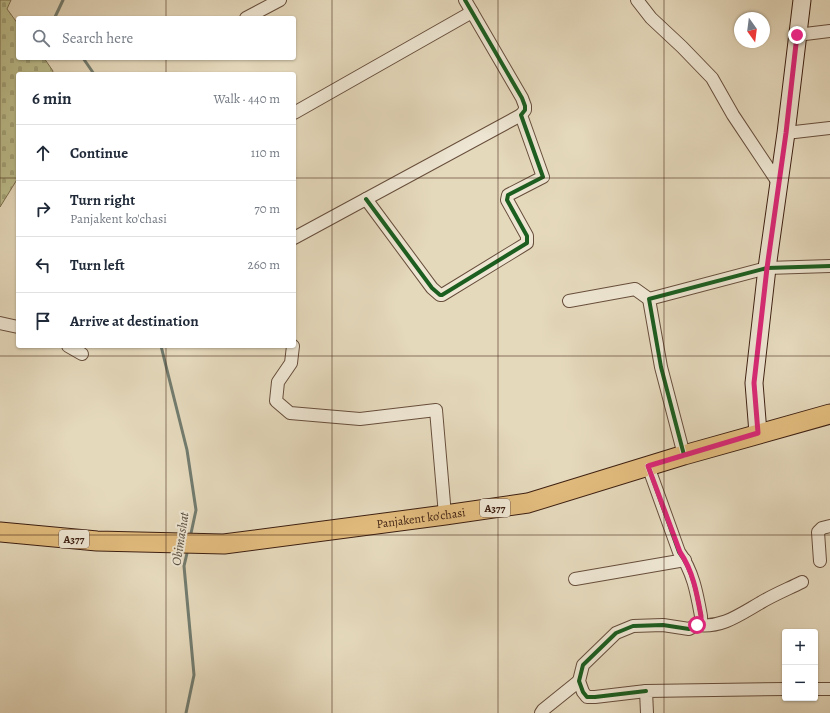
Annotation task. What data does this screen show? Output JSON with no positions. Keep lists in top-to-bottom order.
{
  "streets": {
    "main road": ["A377", "Panjakent ko'chasi"]
  },
  "water": ["Obimashat"],
  "north": "bottom",
  "page": {
    "search": "Search here",
    "heading": ["6 min", "Walk · 440 m"],
    "list": [
      ["Continue", "110 m"],
      ["Turn right", "Panjakent ko'chasi", "70 m"],
      ["Turn left", "260 m"],
      "Arrive at destination"
    ],
    "map_buttons": ["+", "−"]
  }
}
